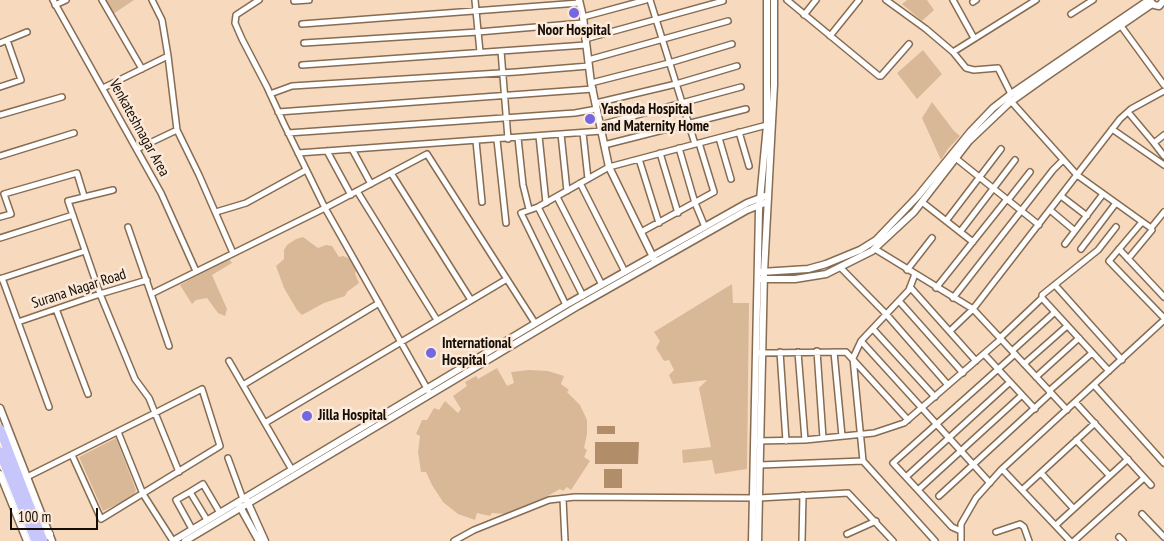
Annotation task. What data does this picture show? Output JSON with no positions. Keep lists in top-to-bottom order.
{
  "streets": {
    "street": ["Venkateshnagar Area", "Surana Nagar Road"]
  },
  "places": [
    "Noor Hospital",
    "Yashoda Hospital and Maternity Home",
    "International Hospital",
    "Jilla Hospital"
  ],
  "scale_bar": "100 m"
}
